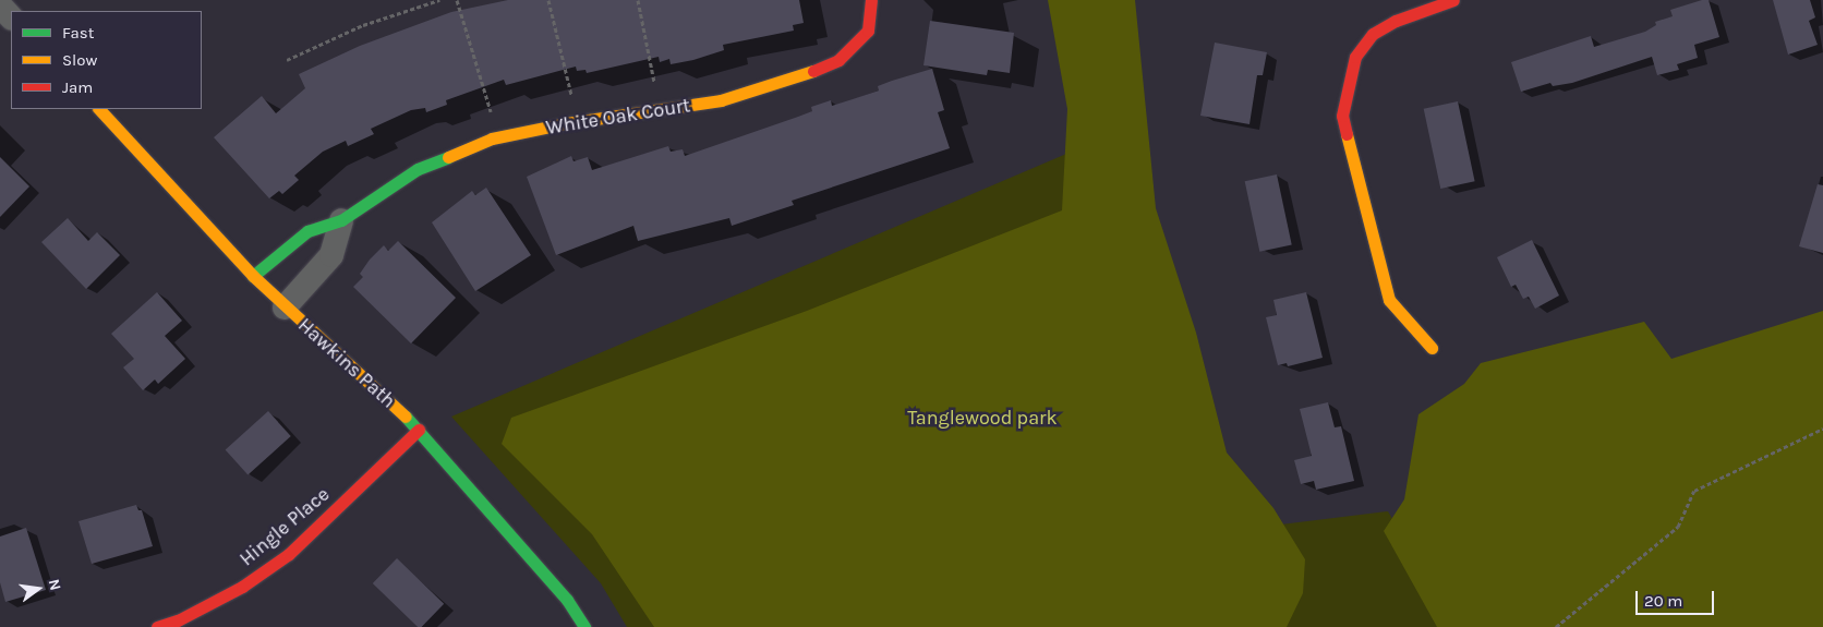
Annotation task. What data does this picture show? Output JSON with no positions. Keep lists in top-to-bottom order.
{
  "streets": {
    "street": ["White Oak Court", "Hawkins Path", "Hingle Place"]
  },
  "crossings": [
    ["White Oak Court", "Hawkins Path"],
    ["Hawkins Path", "Hingle Place"]
  ],
  "parks": ["Tanglewood park"],
  "legend": ["Fast", "Slow", "Jam"],
  "scale_bar": "20 m",
  "north": "right"
}
